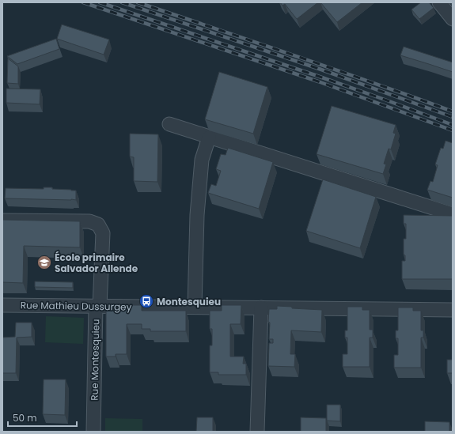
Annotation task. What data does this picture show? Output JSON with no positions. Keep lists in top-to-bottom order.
{
  "streets": {
    "street": ["Rue Mathieu Dussurgey", "Rue Montesquieu"]
  },
  "crossings": [
    ["Rue Mathieu Dussurgey", "Rue Montesquieu"]
  ],
  "places": {
    "school or university": ["École primaire Salvador Allende"],
    "bus stop": ["Montesquieu"]
  },
  "scale_bar": "50 m"
}
